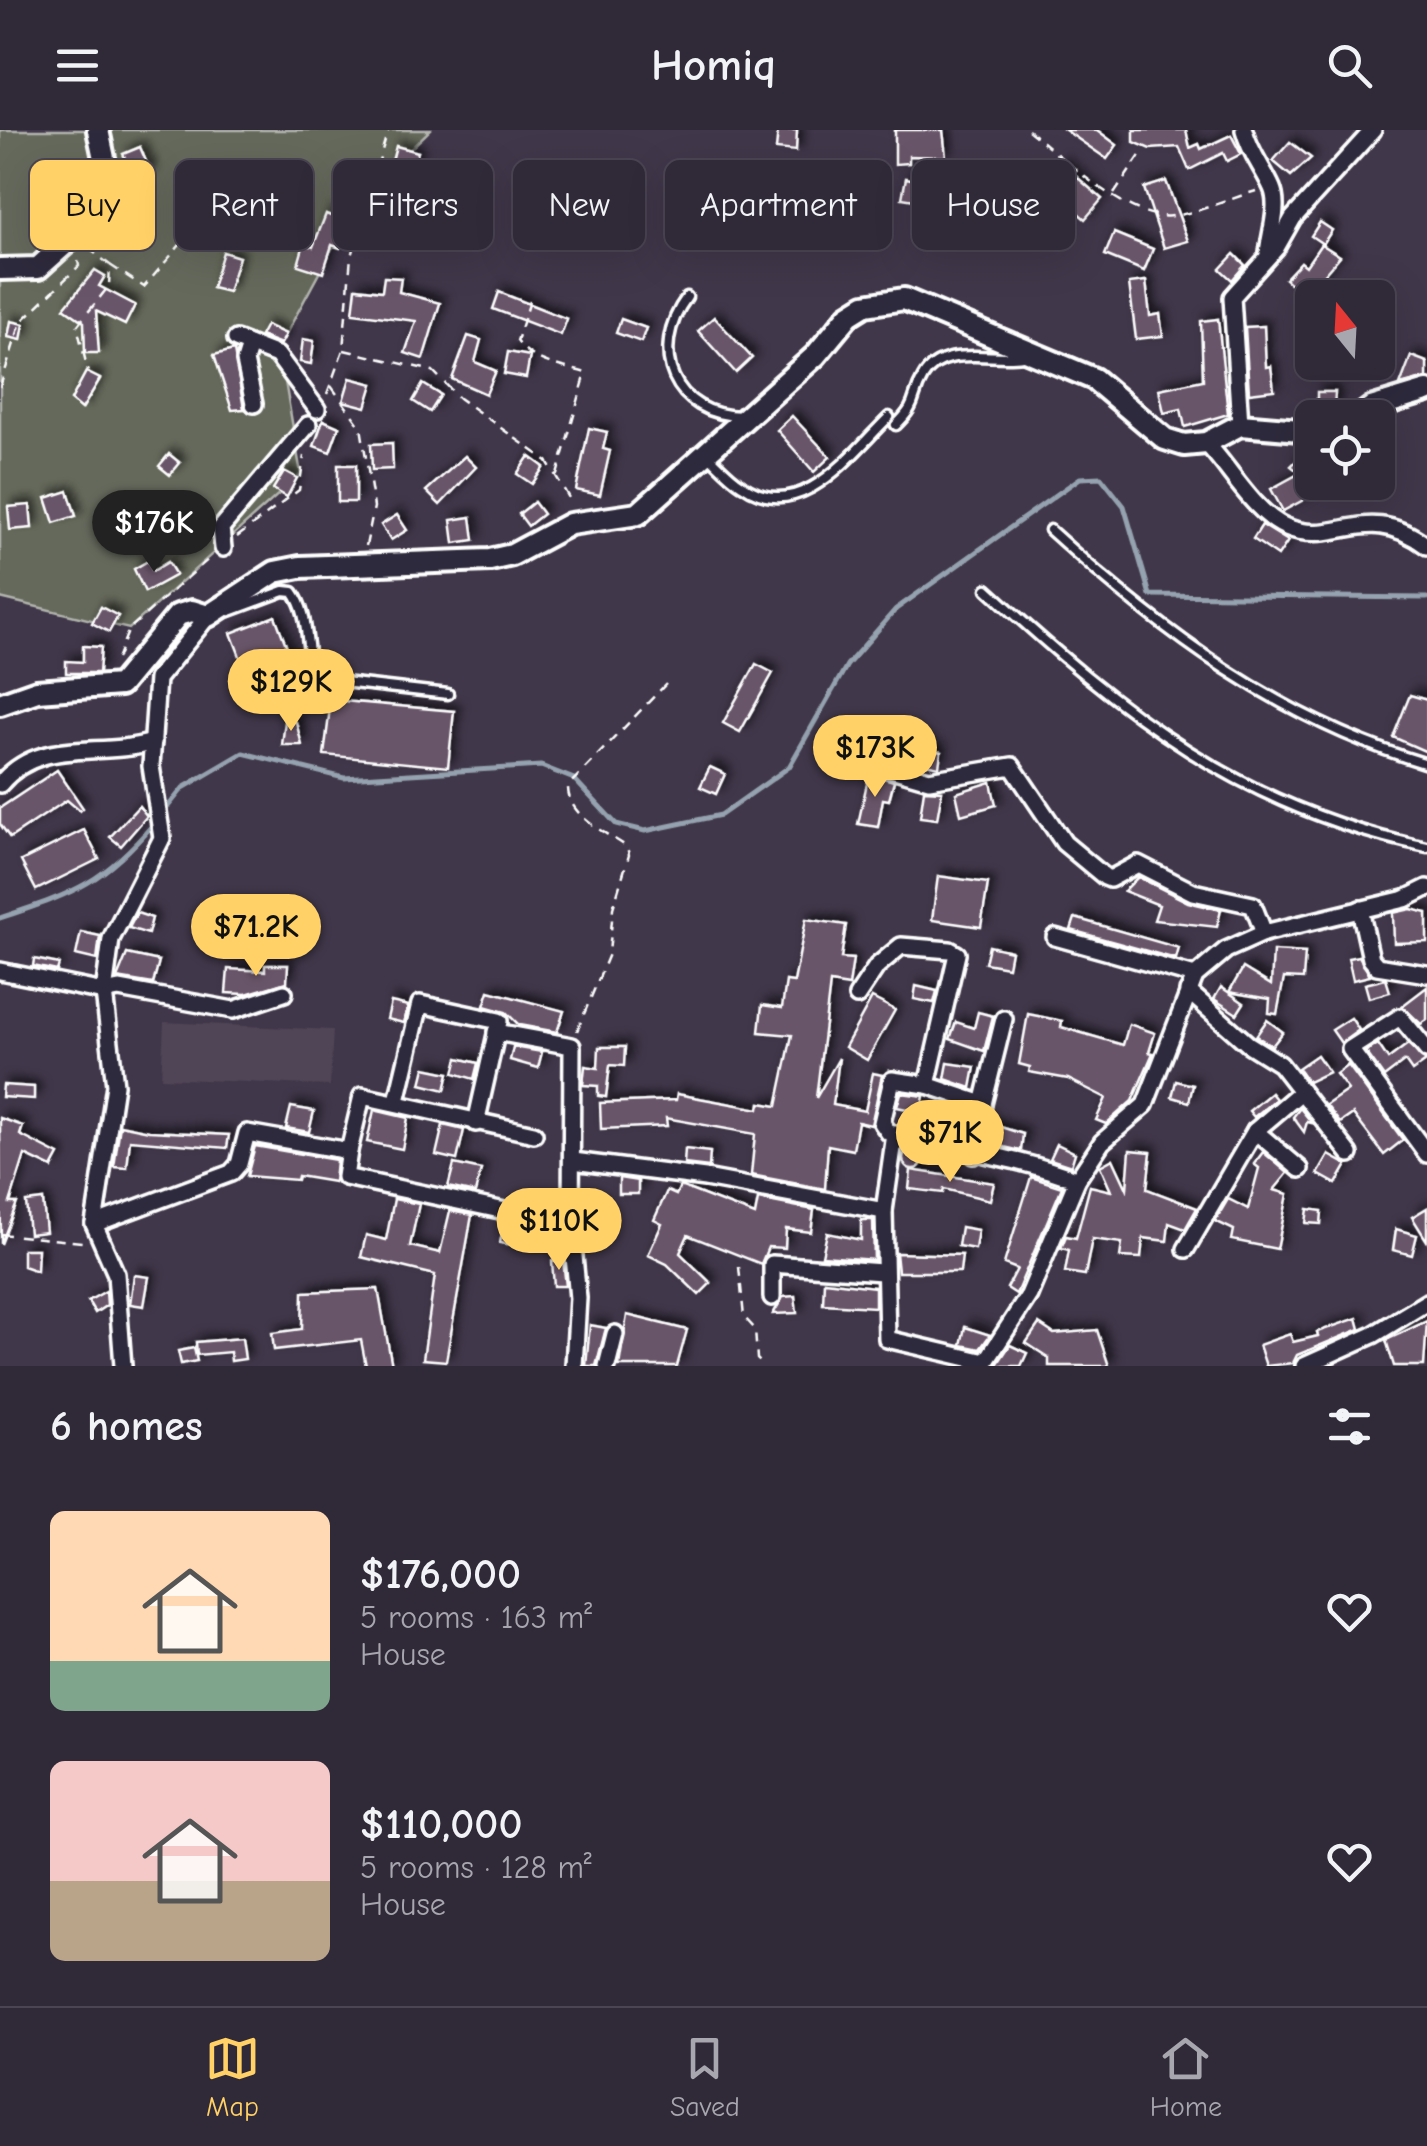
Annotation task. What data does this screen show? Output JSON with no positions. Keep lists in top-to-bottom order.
{
  "north": "top",
  "page": {
    "header": "Homiq",
    "chip": [
      "Buy",
      "Rent",
      "Filters",
      "New",
      "Apartment",
      "House"
    ],
    "price": [
      "$176K",
      "$129K",
      "$173K",
      "$71.2K",
      "$71K",
      "$110K"
    ],
    "heading": "6 homes",
    "list": [
      {
        "name": "$176,000",
        "note": "5 rooms · 163 m² · House"
      },
      {
        "name": "$110,000",
        "note": "5 rooms · 128 m² · House"
      }
    ],
    "tabs": ["Map", "Saved", "Home"]
  }
}
